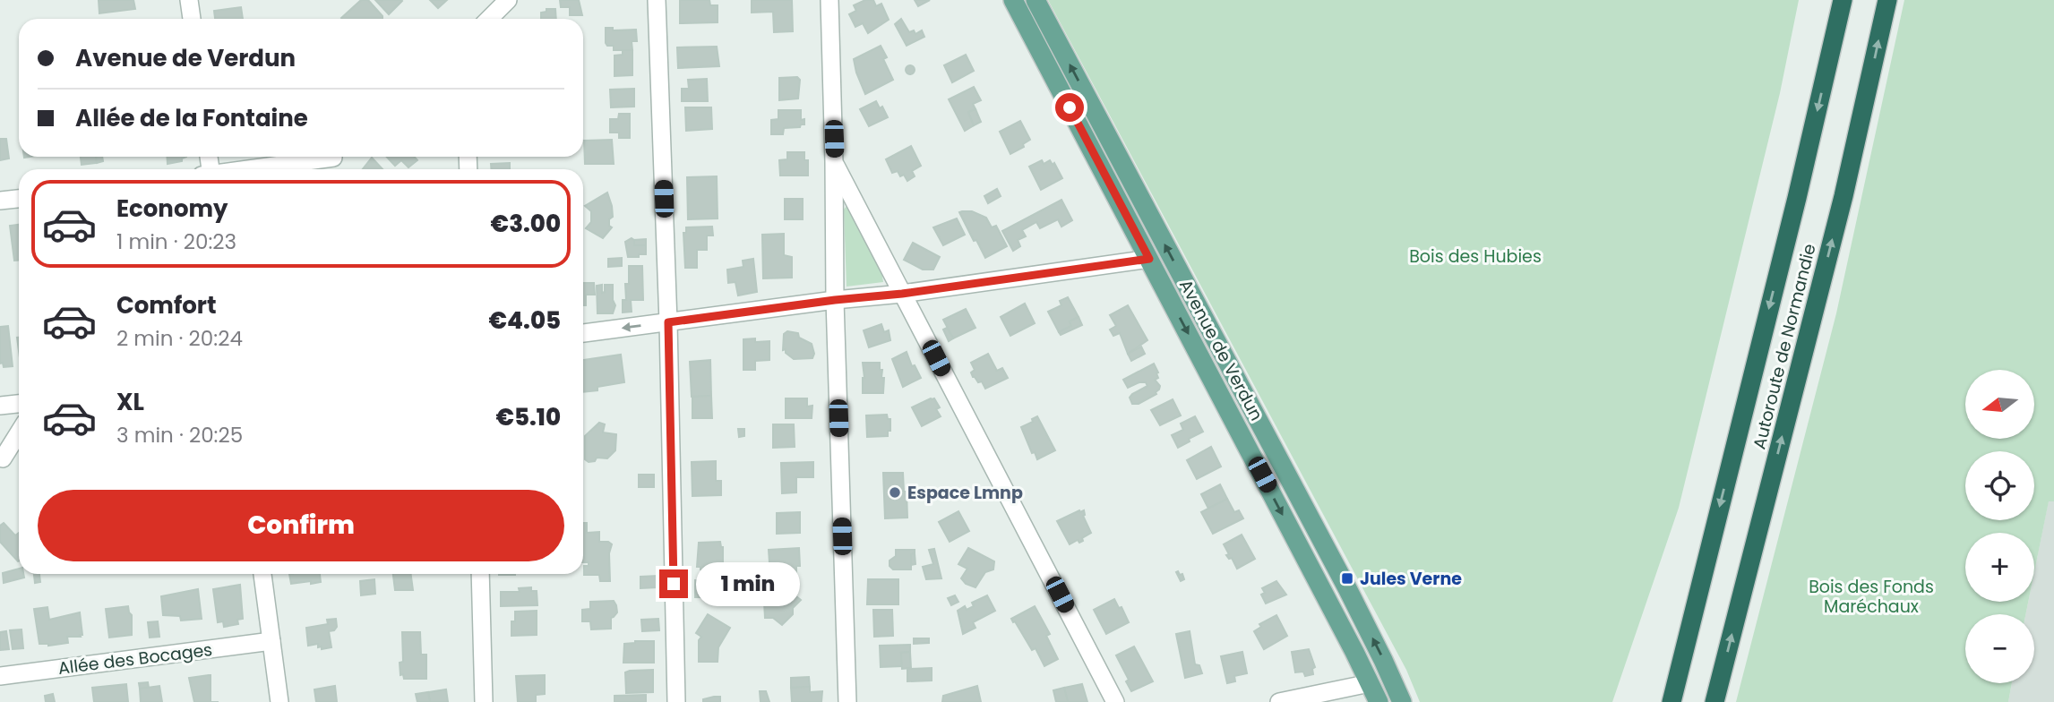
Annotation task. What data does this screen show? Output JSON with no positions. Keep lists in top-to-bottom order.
{
  "streets": {
    "highway": ["Autoroute de Normandie"],
    "main road": ["Avenue de Verdun"],
    "street": ["Allée des Bocages"]
  },
  "parks": ["Bois des Hubies", "Bois des Fonds Maréchaux"],
  "places": {
    "other": ["Espace Lmnp"],
    "transit": ["Jules Verne"]
  },
  "north": "left",
  "page": {
    "banner": ["Avenue de Verdun", "Allée de la Fontaine"],
    "list": [
      {
        "name": "Economy",
        "note": "1 min · 20:23",
        "value": "€3.00"
      },
      {
        "name": "Comfort",
        "note": "2 min · 20:24",
        "value": "€4.05"
      },
      {
        "name": "XL",
        "note": "3 min · 20:25",
        "value": "€5.10"
      }
    ],
    "map_buttons": ["+", "−"],
    "buttons": "Confirm",
    "bubble": "1 min"
  }
}
